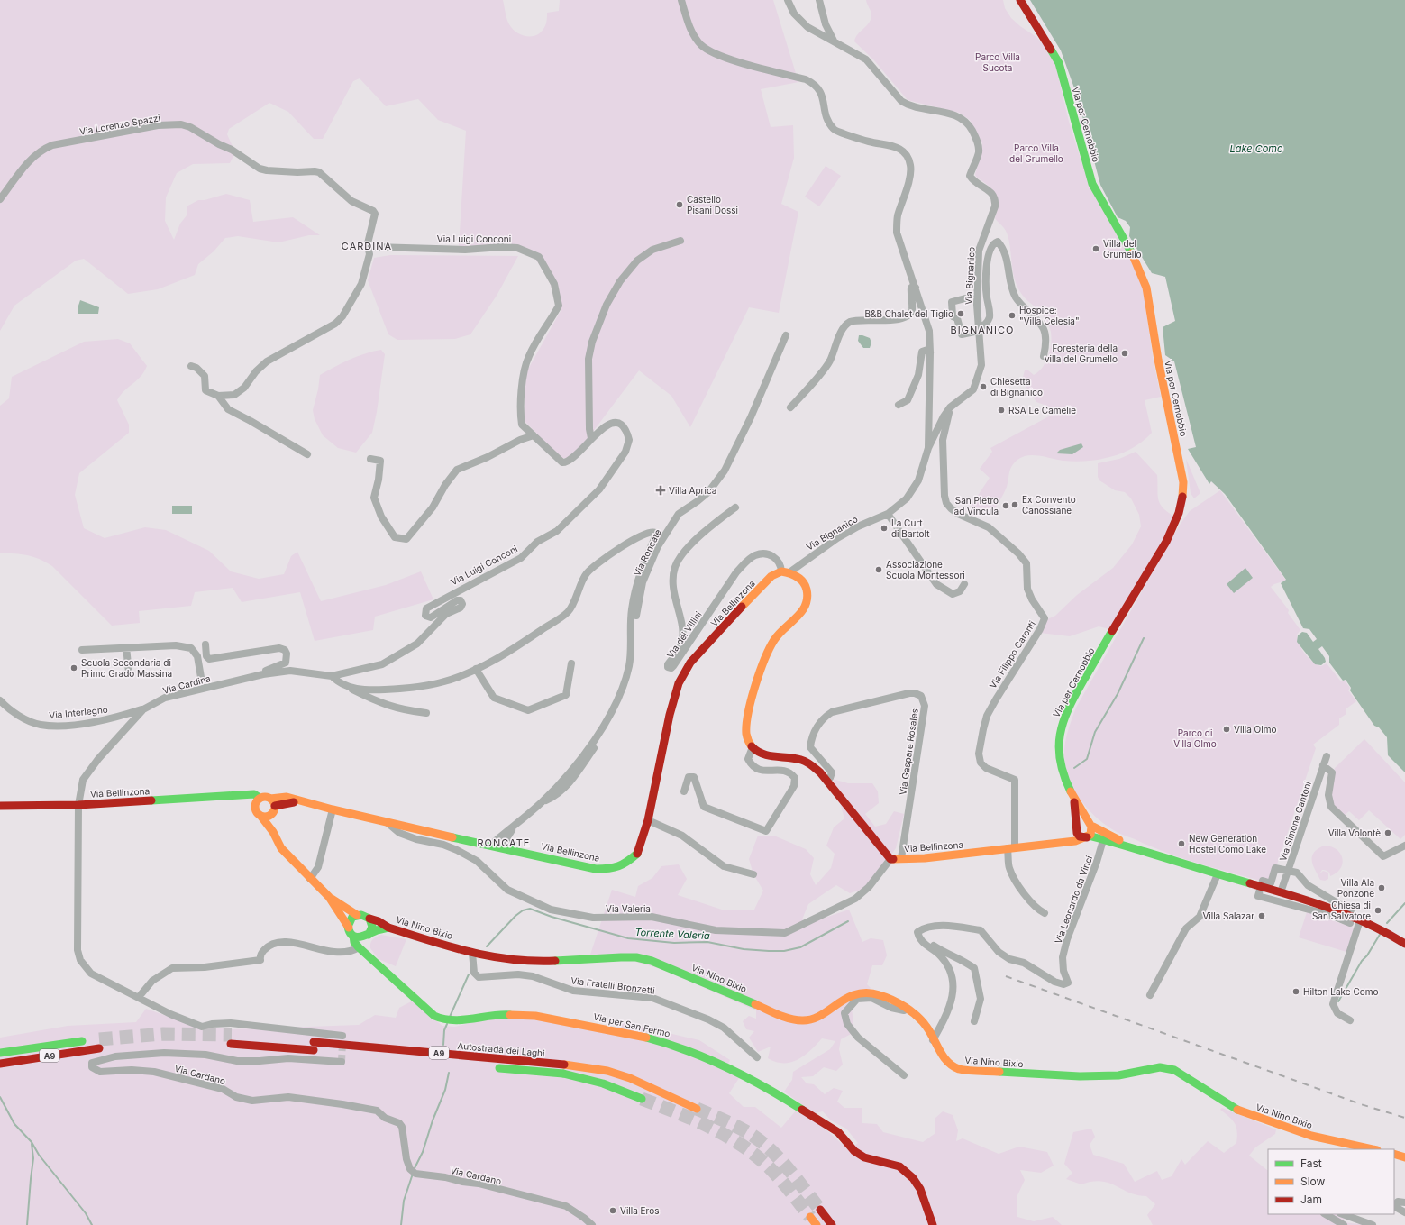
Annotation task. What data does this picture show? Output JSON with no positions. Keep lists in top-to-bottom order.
{
  "streets": {
    "main road": [
      "Via per Cernobbio",
      "Via Bellinzona",
      "Via Nino Bixio",
      "Via per San Fermo",
      "Autostrada dei Laghi",
      "A9"
    ],
    "street": [
      "Via Lorenzo Spazzi",
      "Via Luigi Conconi",
      "Via Bignanico",
      "Via Roncate",
      "Via dei Villini",
      "Via Filippo Caronti",
      "Via Cardina",
      "Via Interlegno",
      "Via Gaspare Rosales",
      "Via Simone Cantoni",
      "Via Leonardo da Vinci",
      "Via Valeria",
      "Via Fratelli Bronzetti",
      "Via Cardano"
    ]
  },
  "crossings": [
    ["Via Lorenzo Spazzi", "Via Luigi Conconi"],
    ["Via per Cernobbio", "Via Bellinzona"],
    ["Via Luigi Conconi", "Via Cardina"],
    ["Via Bignanico", "Via Bellinzona"],
    ["Via Bignanico", "Via dei Villini"],
    ["Via Bignanico", "Via Filippo Caronti"],
    ["Via Bellinzona", "Via dei Villini"],
    ["Via Bellinzona", "Via Filippo Caronti"],
    ["Via Bellinzona", "Via Cardina"],
    ["Via Bellinzona", "Via Gaspare Rosales"],
    ["Via Bellinzona", "Via Valeria"],
    ["Via Cardina", "Via Interlegno"],
    ["Via Nino Bixio", "Via Fratelli Bronzetti"],
    ["Via Nino Bixio", "Via per San Fermo"]
  ],
  "districts": ["CARDINA", "BIGNANICO", "RONCATE"],
  "water": ["Lake Como", "Torrente Valeria"],
  "parks": ["Parco Villa Sucota", "Parco Villa del Grumello", "Parco di Villa Olmo"],
  "places": {
    "other": [
      "Castello Pisani Dossi",
      "Villa del Grumello",
      "B&B Chalet del Tiglio",
      "Hospice: \"Villa Celesia\"",
      "Foresteria della villa del Grumello",
      "Chiesetta di Bignanico",
      "RSA Le Camelie",
      "Ex Convento Canossiane",
      "San Pietro ad Vincula",
      "La Curt di Bartolt",
      "Associazione Scuola Montessori",
      "Scuola Secondaria di Primo Grado Massina",
      "Villa Olmo",
      "Villa Volontè",
      "New Generation Hostel Como Lake",
      "Villa Ala Ponzone",
      "Chiesa di San Salvatore",
      "Villa Salazar",
      "Hilton Lake Como",
      "Villa Eros"
    ],
    "health": ["Villa Aprica"]
  },
  "legend": ["Fast", "Slow", "Jam"]
}
